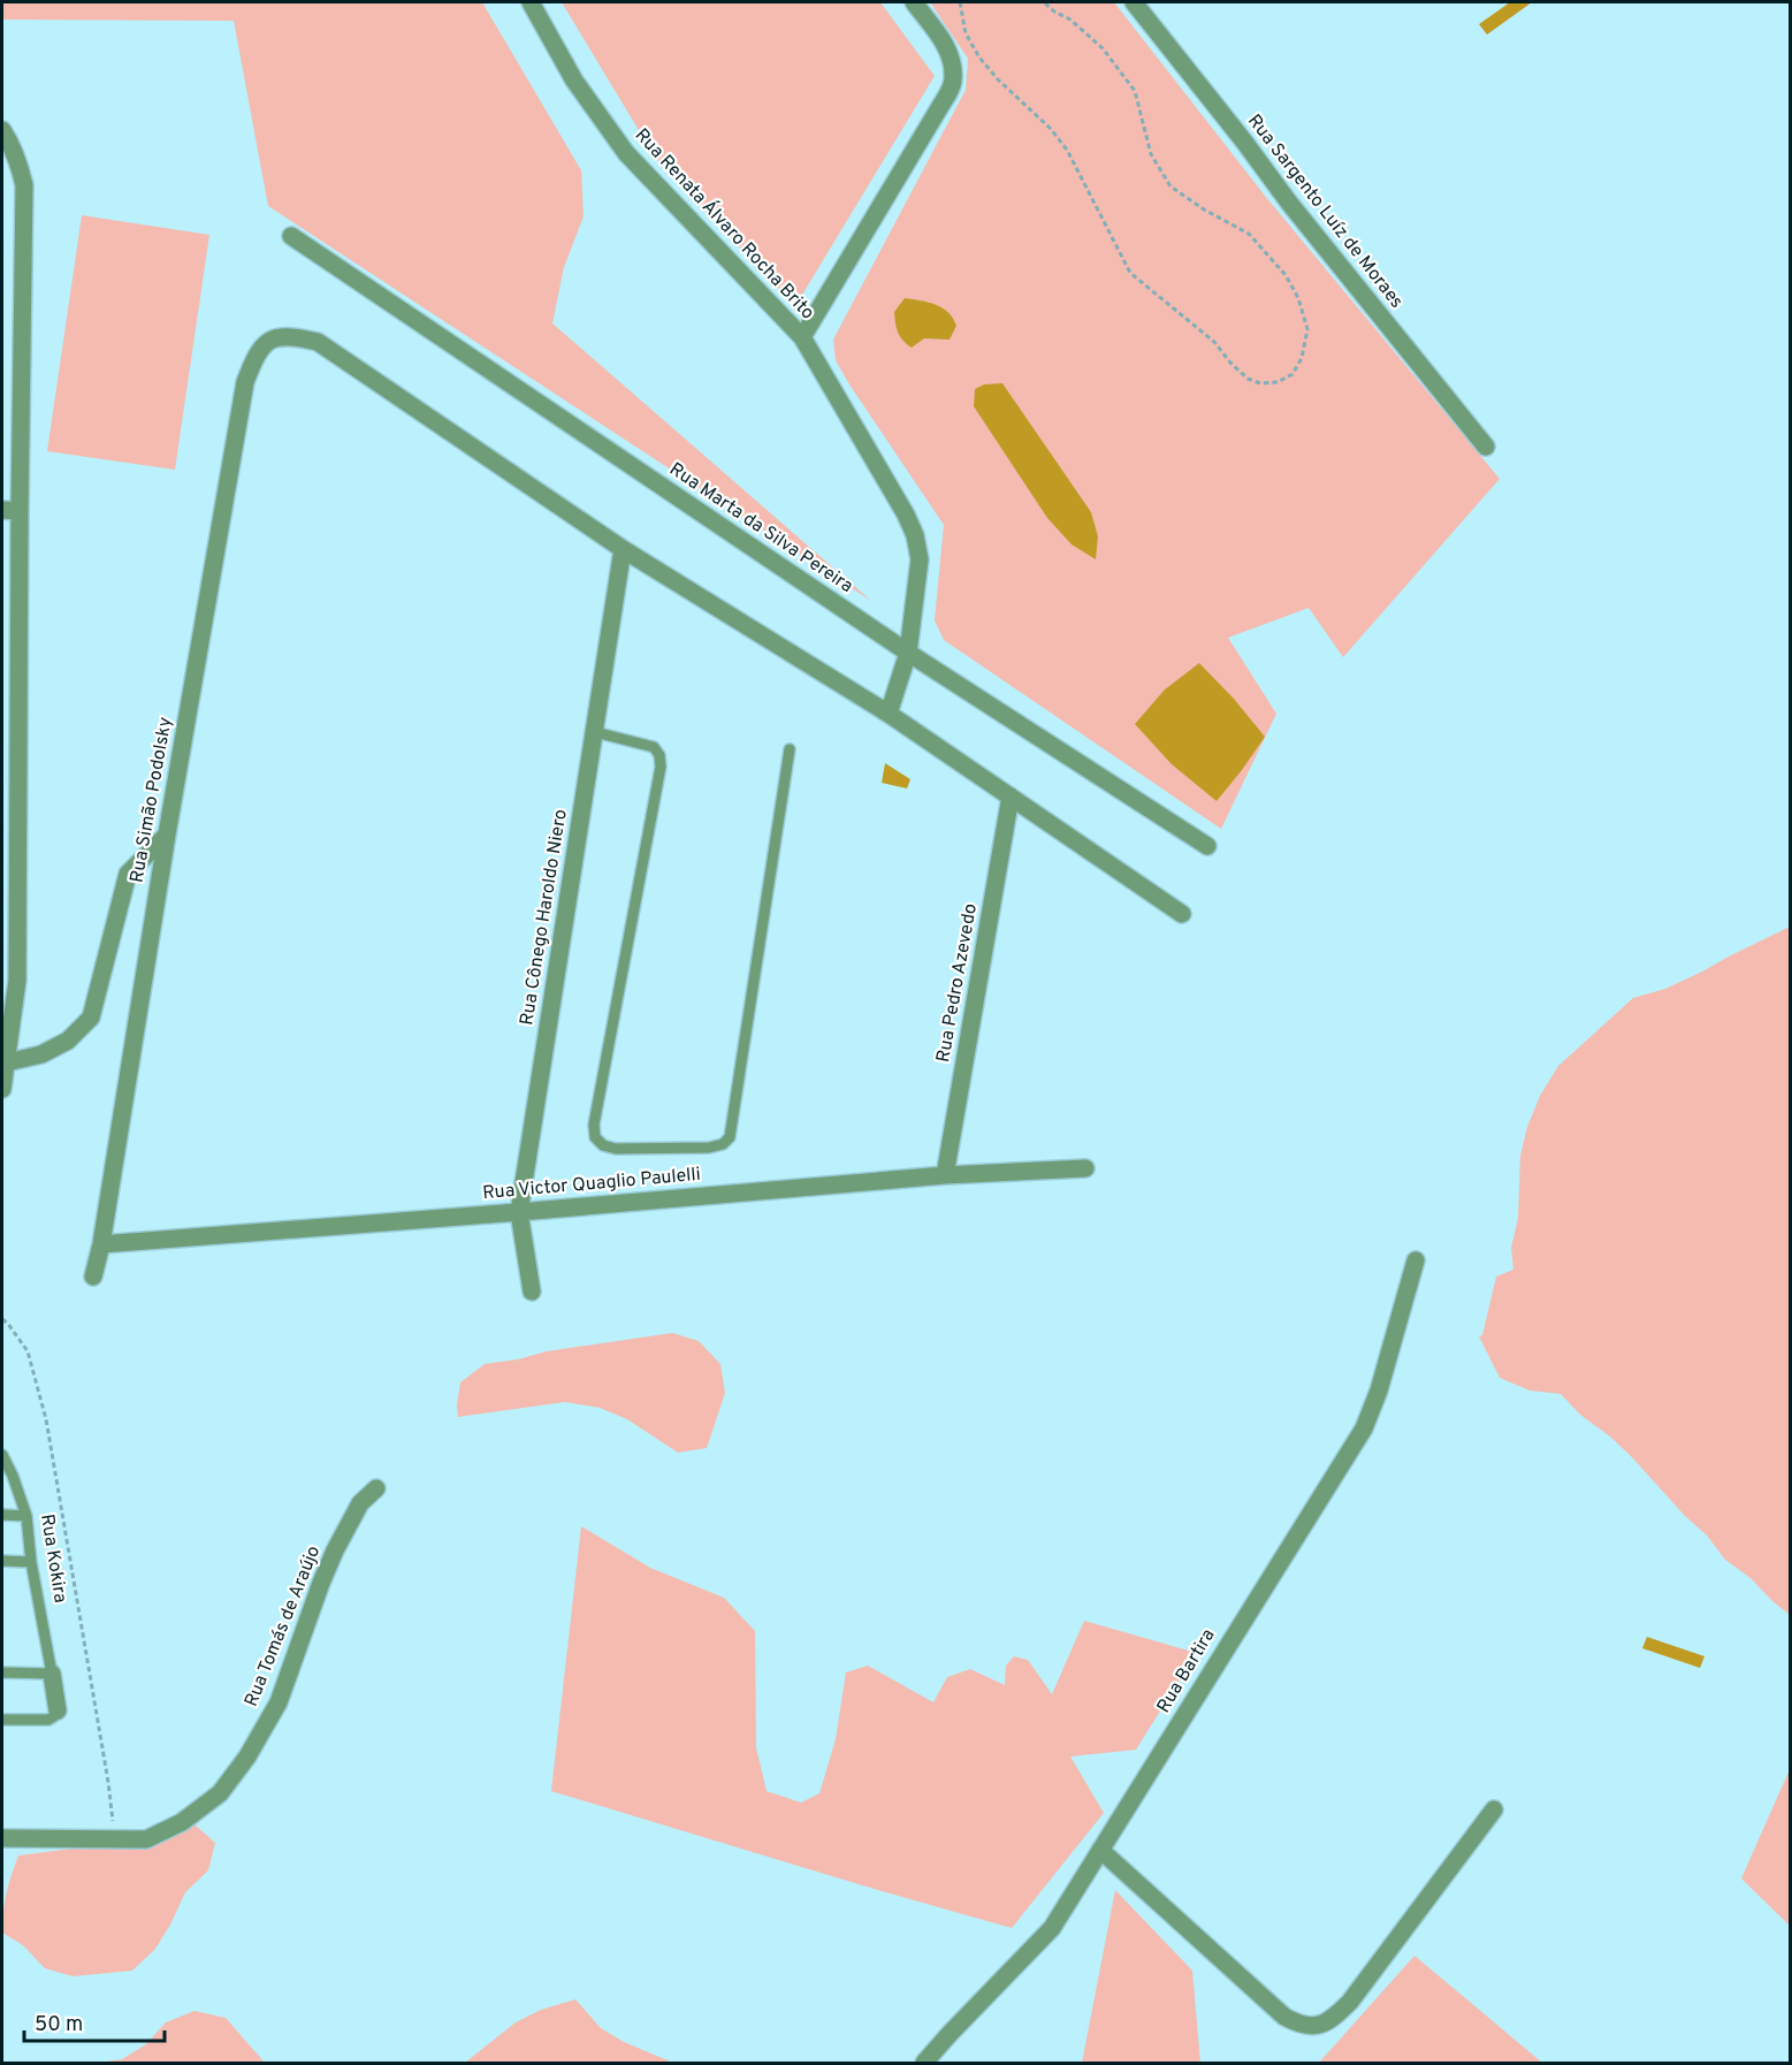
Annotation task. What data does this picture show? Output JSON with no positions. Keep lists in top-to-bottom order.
{
  "streets": {
    "street": [
      "Rua Sargento Luíz de Moraes",
      "Rua Renata Álvaro Rocha Brito",
      "Rua Marta da Silva Pereira",
      "Rua Simão Podolsky",
      "Rua Cônego Haroldo Niero",
      "Rua Pedro Azevedo",
      "Rua Victor Quaglio Paulelli",
      "Rua Kokira",
      "Rua Tomás de Araújo",
      "Rua Bartira"
    ]
  },
  "crossings": [
    ["Rua Renata Álvaro Rocha Brito", "Rua Marta da Silva Pereira"],
    ["Rua Simão Podolsky", "Rua Cônego Haroldo Niero"],
    ["Rua Simão Podolsky", "Rua Victor Quaglio Paulelli"],
    ["Rua Cônego Haroldo Niero", "Rua Victor Quaglio Paulelli"],
    ["Rua Pedro Azevedo", "Rua Victor Quaglio Paulelli"]
  ],
  "scale_bar": "50 m"
}
